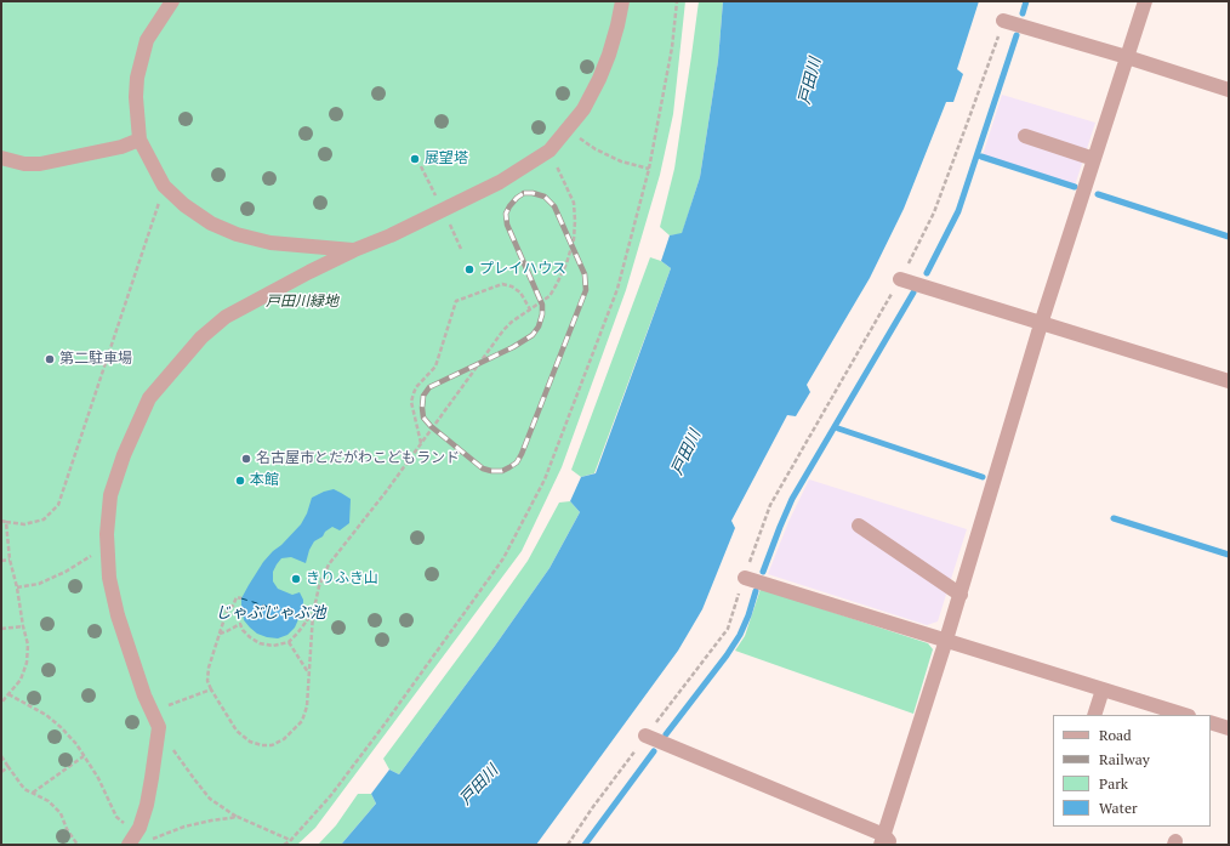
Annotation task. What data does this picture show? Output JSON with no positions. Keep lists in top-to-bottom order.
{
  "water": ["戸田川", "じゃぶじゃぶ池"],
  "parks": ["戸田川緑地"],
  "places": [
    "展望塔",
    "プレイハウス",
    "第二駐車場",
    "名古屋市とだがわこどもランド",
    "本館",
    "きりふき山"
  ],
  "legend": [
    "Road",
    "Railway",
    "Park",
    "Water"
  ]
}
